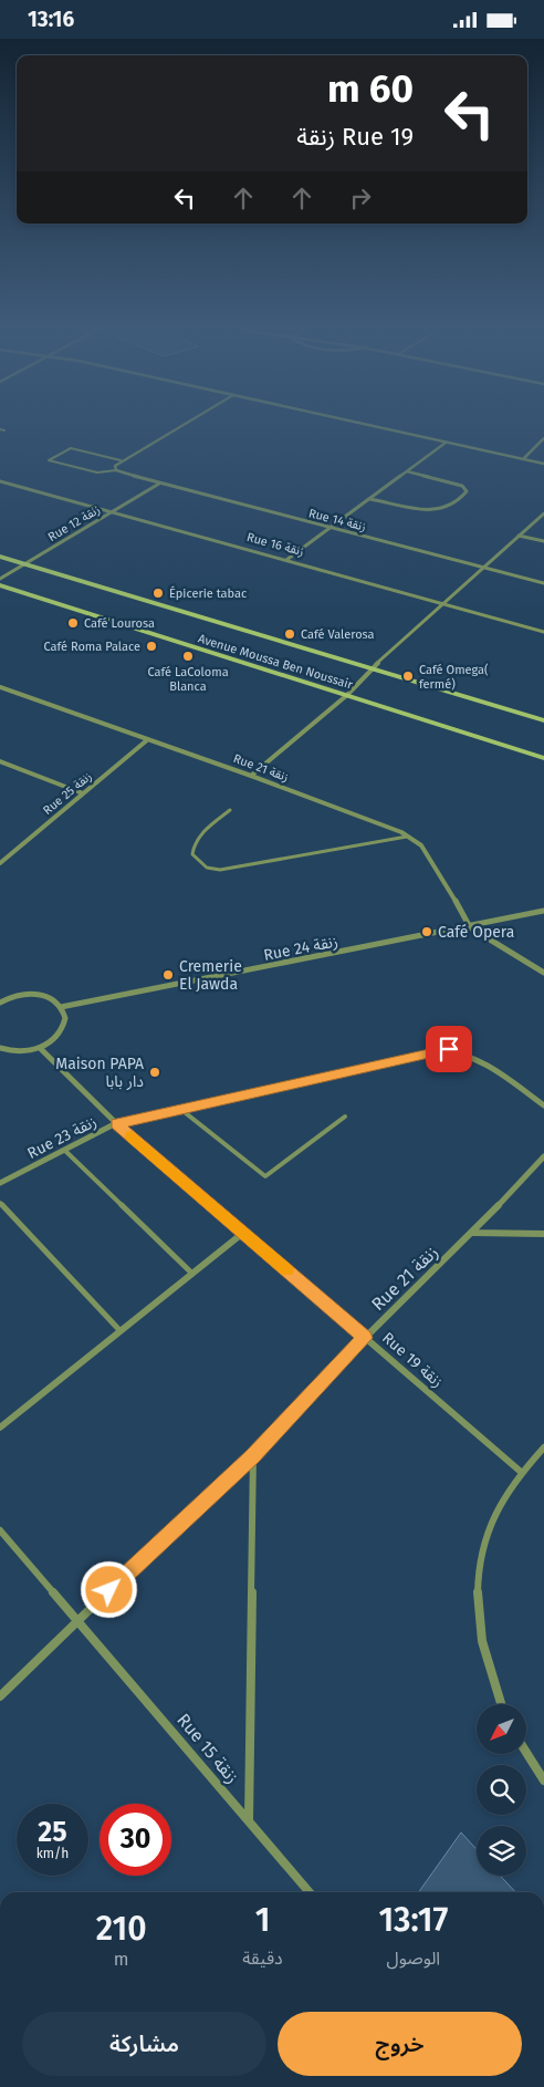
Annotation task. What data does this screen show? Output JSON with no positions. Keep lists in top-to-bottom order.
{
  "streets": {
    "street": [
      "Rue 14 زنقة",
      "Rue 12 زنقة",
      "Rue 16 زنقة",
      "Avenue Moussa Ben Noussair",
      "Rue 21 زنقة",
      "Rue 25 زنقة",
      "Rue 24 زنقة",
      "Rue 23 زنقة",
      "Rue 19 زنقة",
      "Rue 15 زنقة"
    ]
  },
  "crossings": [
    ["Rue 14 زنقة", "Rue 12 زنقة"],
    ["Rue 12 زنقة", "Rue 16 زنقة"],
    ["Rue 12 زنقة", "Avenue Moussa Ben Noussair"],
    ["Rue 21 زنقة", "Rue 25 زنقة"],
    ["Rue 21 زنقة", "Rue 24 زنقة"],
    ["Rue 21 زنقة", "Rue 19 زنقة"],
    ["Rue 21 زنقة", "Rue 15 زنقة"],
    ["Rue 23 زنقة", "Rue 19 زنقة"]
  ],
  "places": [
    "Épicerie tabac",
    "Café Lourosa",
    "Café Valerosa",
    "Café Roma Palace",
    "Café LaColoma Blanca",
    "Café Omega( fermé)",
    "Café Opera",
    "Cremerie El Jawda",
    "Maison PAPA دار بابا"
  ],
  "north": "bottom left",
  "page": {
    "status": "13:16",
    "turn": ["60 m", "Rue 19 زنقة"],
    "speed": "25 km/h",
    "limit": "30",
    "eta": [
      "13:17",
      "الوصول",
      "1",
      "دقيقة",
      "210",
      "m"
    ],
    "buttons": ["خروج", "مشاركة"]
  }
}
